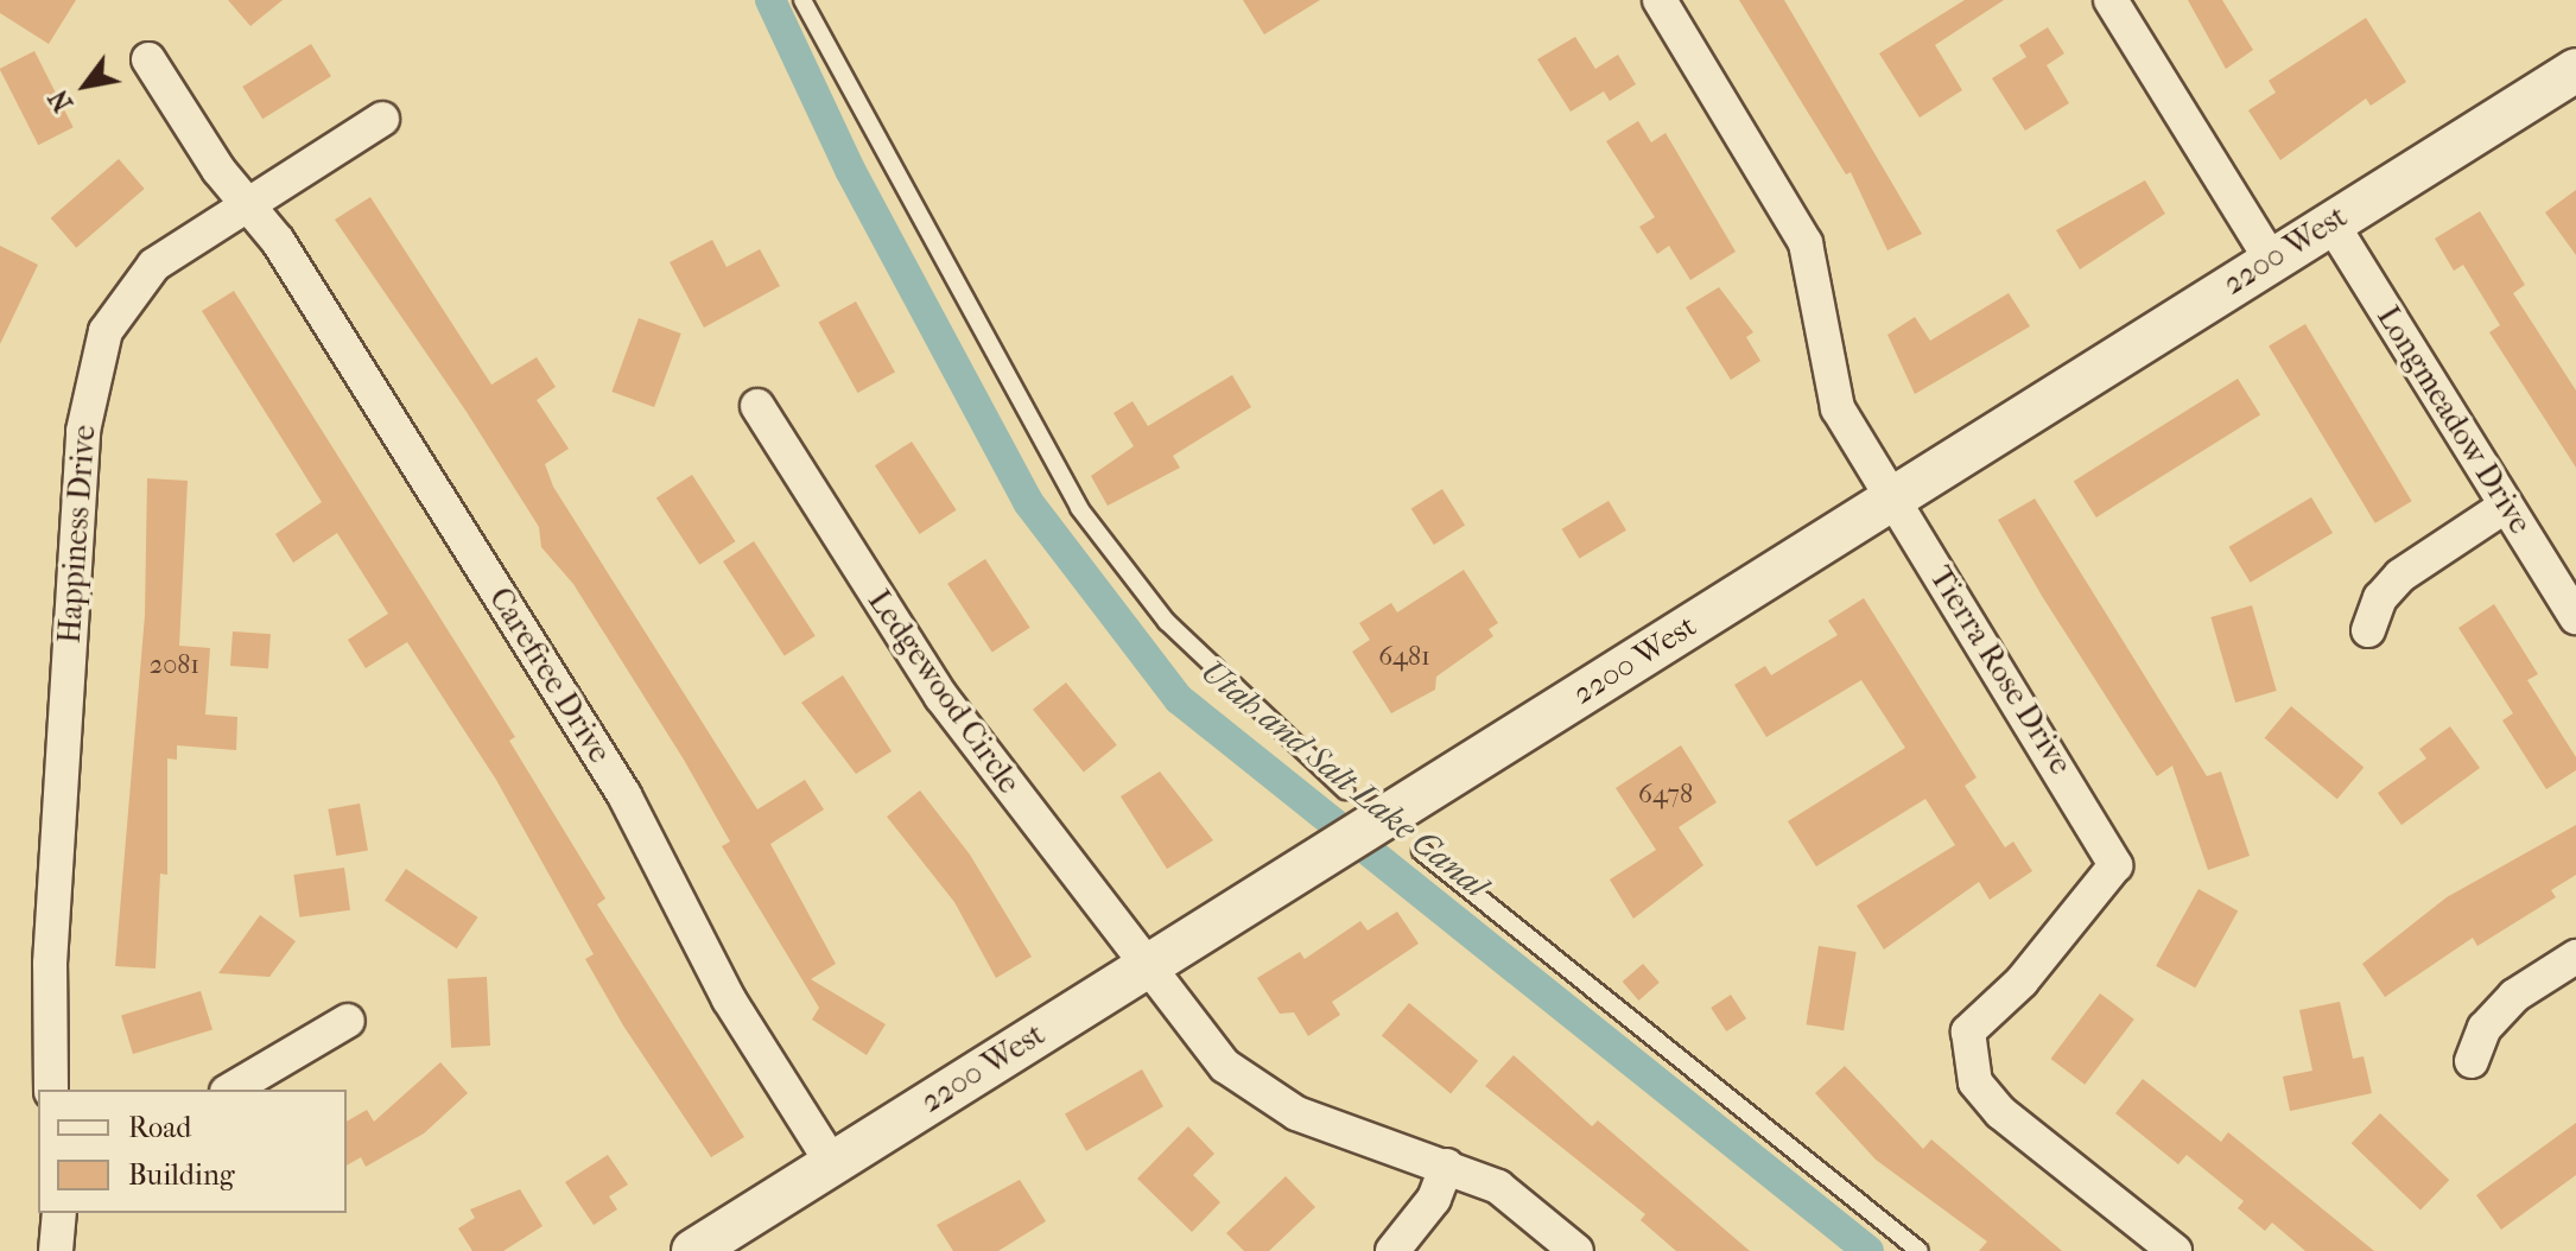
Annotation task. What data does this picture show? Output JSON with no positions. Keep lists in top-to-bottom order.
{
  "streets": {
    "street": [
      "2200 West",
      "Longmeadow Drive",
      "Happiness Drive",
      "Tierra Rose Drive",
      "Carefree Drive",
      "Ledgewood Circle"
    ]
  },
  "crossings": [
    ["2200 West", "Longmeadow Drive"],
    ["2200 West", "Tierra Rose Drive"],
    ["2200 West", "Carefree Drive"],
    ["2200 West", "Ledgewood Circle"],
    ["Happiness Drive", "Carefree Drive"]
  ],
  "water": ["Utah and Salt Lake Canal"],
  "house_numbers": ["6481", "2081", "6478"],
  "legend": ["Road", "Building"],
  "north": "bottom left"
}
